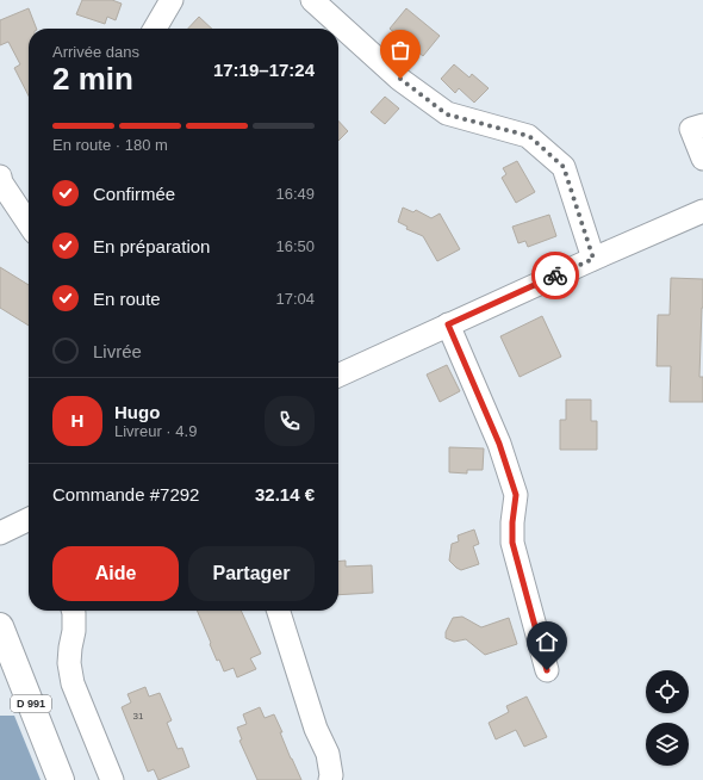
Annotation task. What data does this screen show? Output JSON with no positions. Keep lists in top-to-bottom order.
{
  "streets": {
    "main road": ["D 991"]
  },
  "house_numbers": ["31"],
  "page": {
    "heading": ["2 min", "Arrivée dans", "17:19–17:24"],
    "panel": [
      "Hugo",
      "Livreur · 4.9",
      "Commande #7292",
      "32.14 €"
    ],
    "bar": "En route · 180 m",
    "list": [
      ["Confirmée", "16:49"],
      ["En préparation", "16:50"],
      ["En route", "17:04"],
      "Livrée"
    ],
    "round": "H",
    "buttons": ["Aide", "Partager"]
  }
}
